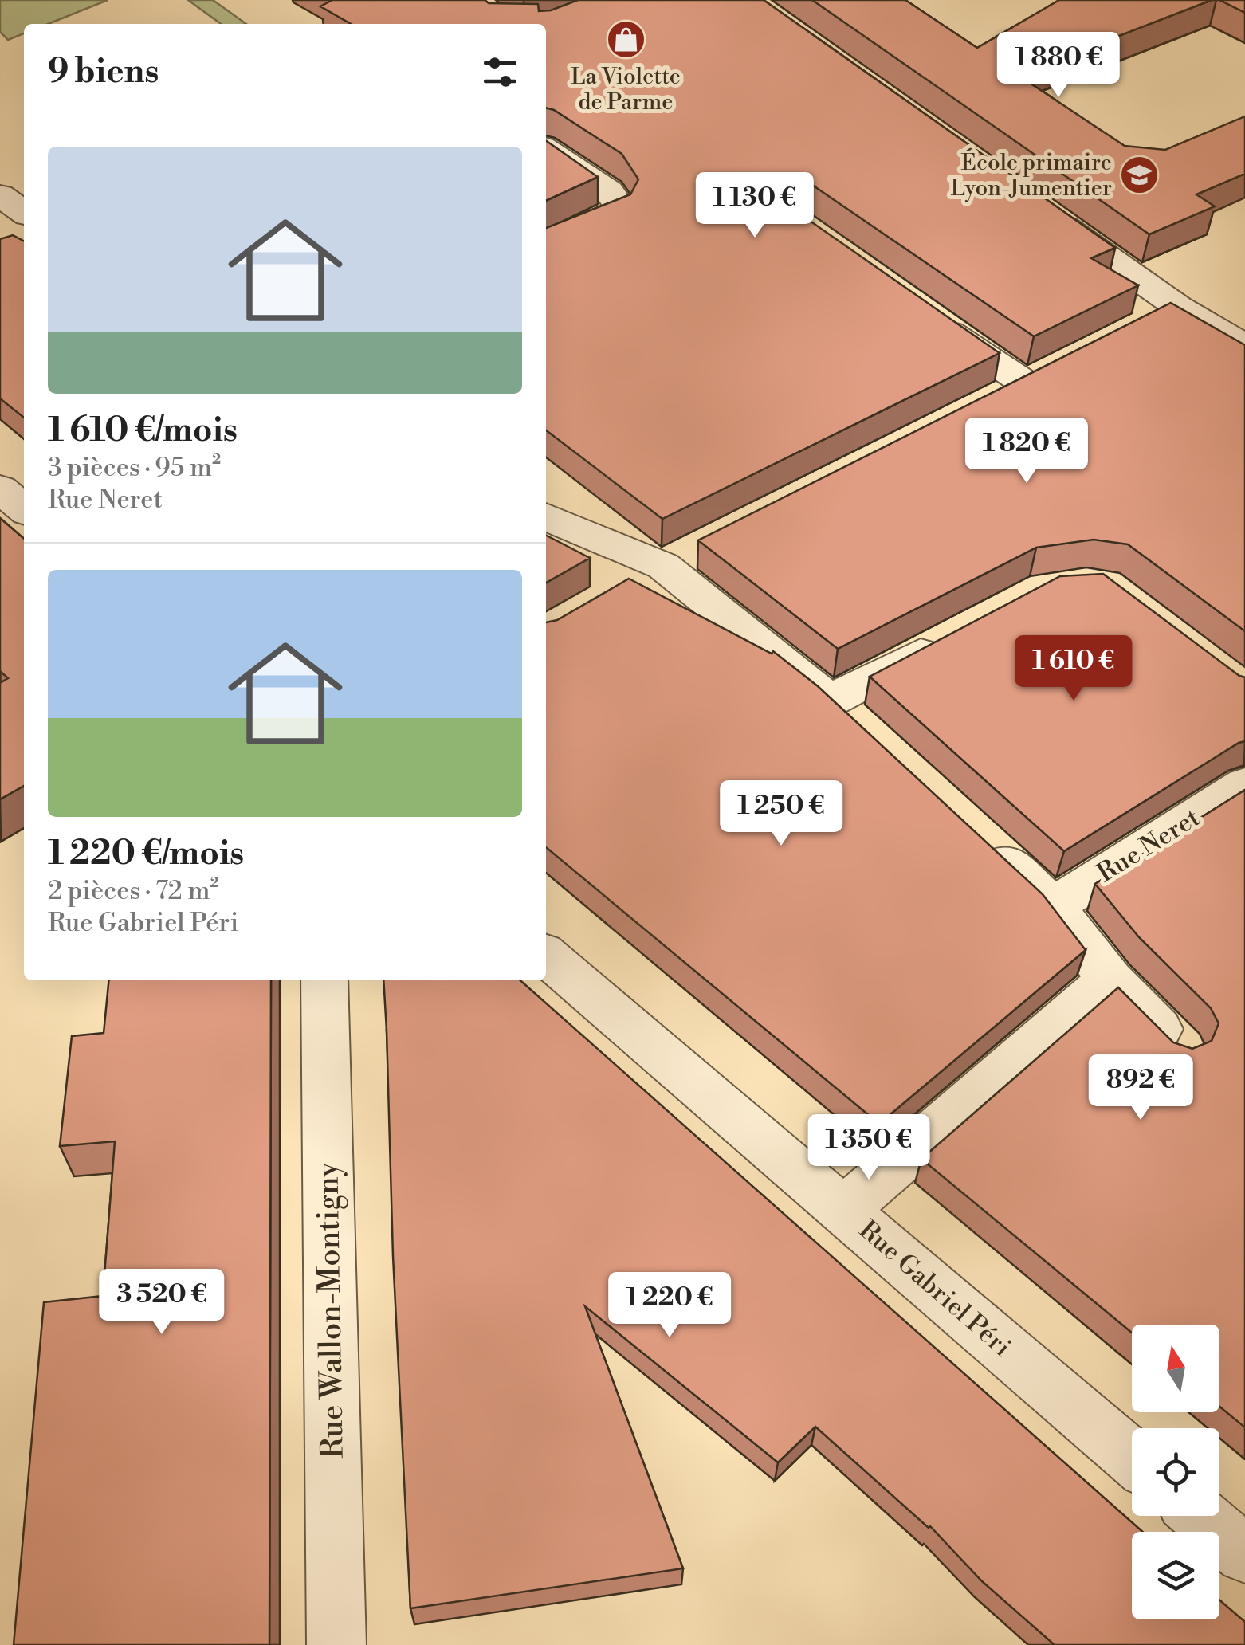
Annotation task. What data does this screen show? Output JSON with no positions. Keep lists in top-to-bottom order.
{
  "streets": {
    "street": ["Rue Neret", "Rue Gabriel Péri", "Rue Wallon-Montigny"]
  },
  "places": {
    "shop": ["La Violette de Parme"],
    "school or university": ["École primaire Lyon-Jumentier"]
  },
  "north": "top",
  "page": {
    "heading": "9 biens",
    "price": [
      "1 880 €",
      "1 130 €",
      "1 820 €",
      "1 610 €",
      "1 250 €",
      "892 €",
      "1 350 €",
      "3 520 €",
      "1 220 €"
    ],
    "list": [
      {
        "name": "1 610 €/mois",
        "note": "3 pièces · 95 m² · Rue Neret"
      },
      {
        "name": "1 220 €/mois",
        "note": "2 pièces · 72 m² · Rue Gabriel Péri"
      }
    ]
  }
}
